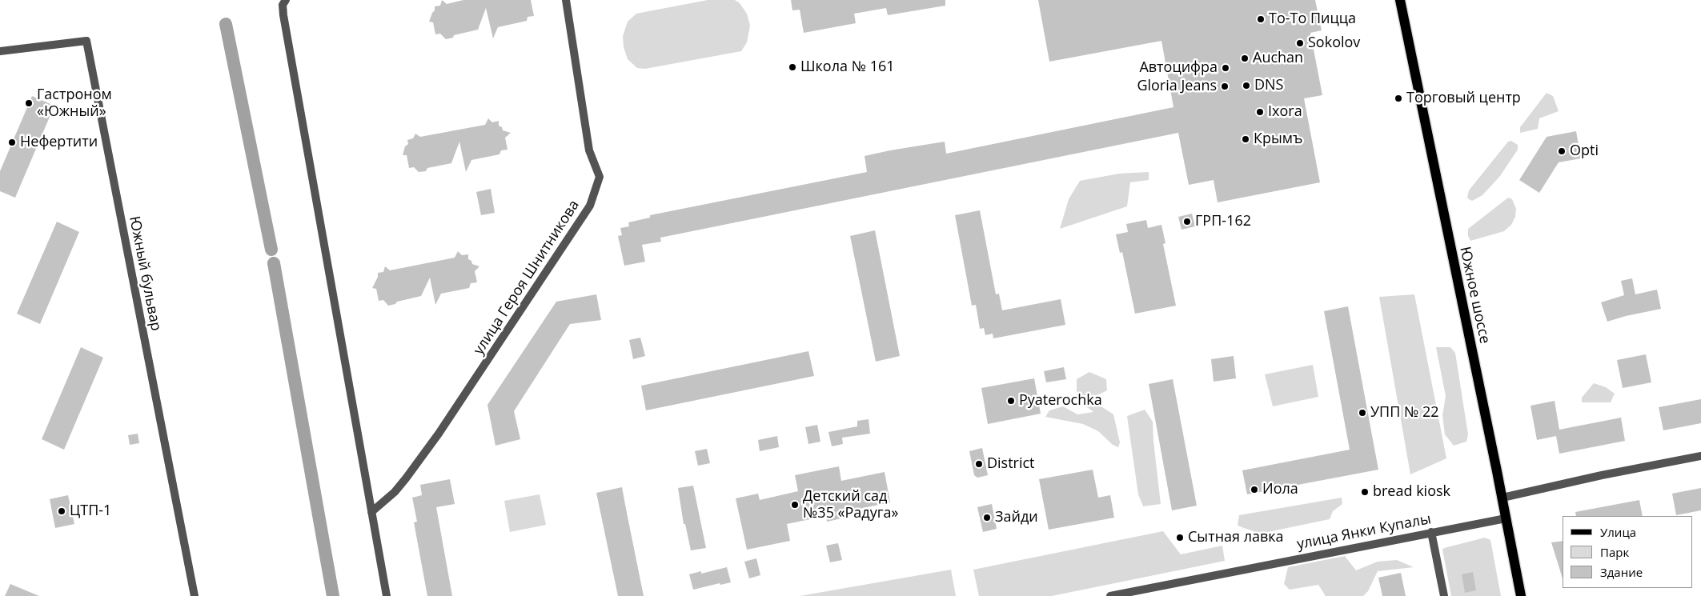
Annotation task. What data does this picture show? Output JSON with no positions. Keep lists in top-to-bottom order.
{
  "streets": {
    "main road": ["Южное шоссе"],
    "street": ["Южный бульвар", "улица Героя Шнитникова", "улица Янки Купалы"]
  },
  "crossings": [
    ["Южное шоссе", "улица Янки Купалы"]
  ],
  "places": [
    "То-То Пицца",
    "Sokolov",
    "Auchan",
    "Школа № 161",
    "Автоцифра",
    "DNS",
    "Gloria Jeans",
    "Торговый центр",
    "Гастроном «Южный»",
    "Ixora",
    "Крымъ",
    "Нефертити",
    "Opti",
    "ГРП-162",
    "Pyaterochka",
    "УПП № 22",
    "District",
    "Иола",
    "bread kiosk",
    "Детский сад №35 «Радуга»",
    "ЦТП-1",
    "Зайди",
    "Сытная лавка"
  ],
  "legend": ["Улица", "Парк", "Здание"]
}
